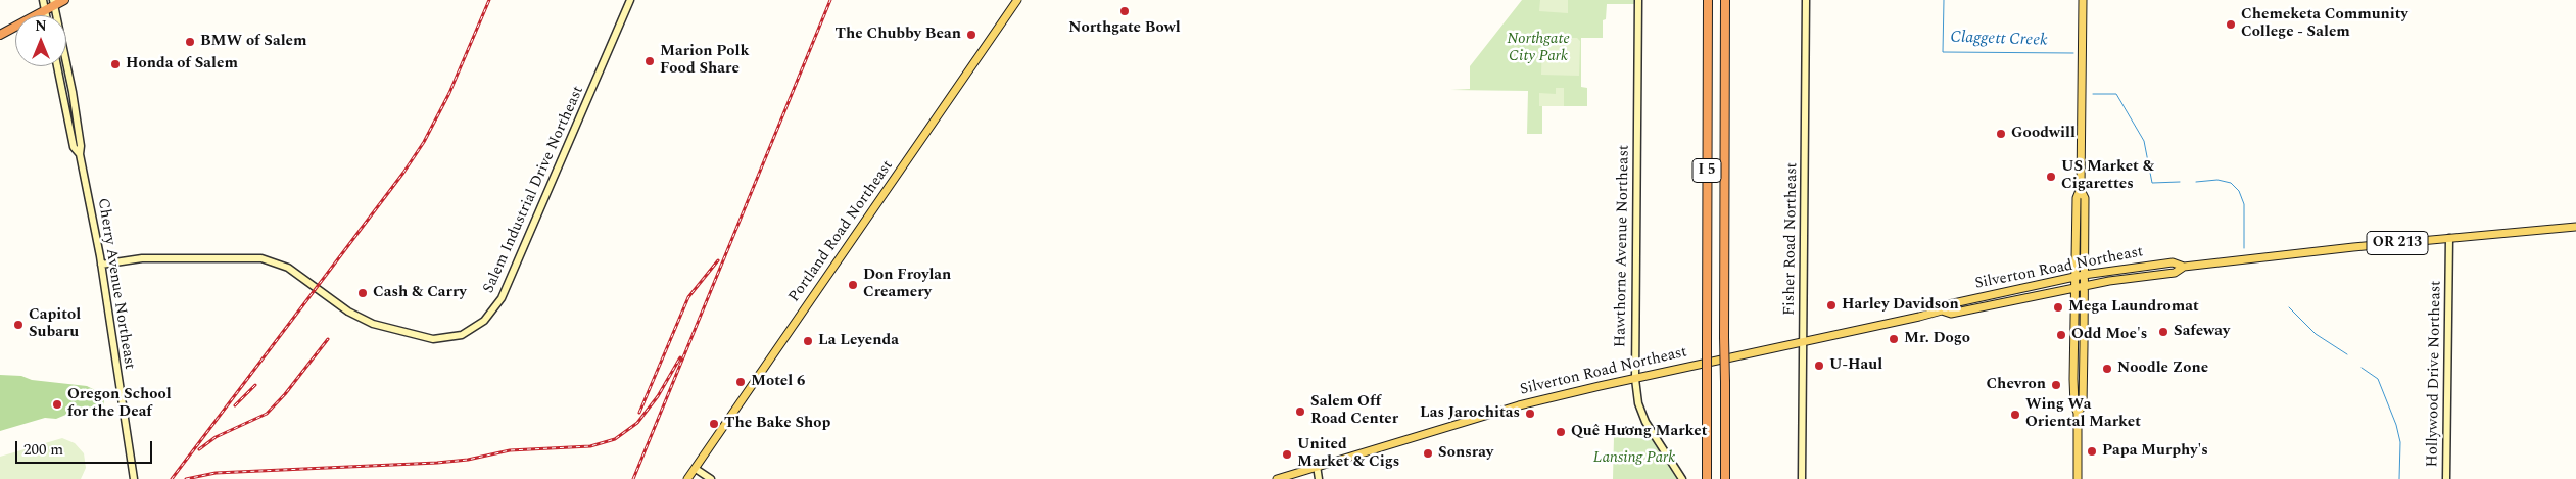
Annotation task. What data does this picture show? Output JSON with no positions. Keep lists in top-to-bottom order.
{
  "streets": {
    "highway": ["I 5"],
    "main road": ["Portland Road Northeast", "OR 213", "Silverton Road Northeast"],
    "street": [
      "Salem Industrial Drive Northeast",
      "Fisher Road Northeast",
      "Hawthorne Avenue Northeast",
      "Cherry Avenue Northeast",
      "Hollywood Drive Northeast"
    ]
  },
  "crossings": [
    ["Salem Industrial Drive Northeast", "Cherry Avenue Northeast"],
    ["Fisher Road Northeast", "Silverton Road Northeast"],
    ["Hawthorne Avenue Northeast", "Silverton Road Northeast"],
    ["Silverton Road Northeast", "Hollywood Drive Northeast"]
  ],
  "water": ["Claggett Creek"],
  "parks": ["Northgate City Park", "Lansing Park"],
  "places": [
    "Northgate Bowl",
    "Chemeketa Community College - Salem",
    "The Chubby Bean",
    "BMW of Salem",
    "Marion Polk Food Share",
    "Honda of Salem",
    "Goodwill",
    "US Market & Cigarettes",
    "Don Froylan Creamery",
    "Cash & Carry",
    "Harley Davidson",
    "Mega Laundromat",
    "Capitol Subaru",
    "Safeway",
    "Odd Moe's",
    "Mr. Dogo",
    "La Leyenda",
    "U-Haul",
    "Noodle Zone",
    "Motel 6",
    "Chevron",
    "Oregon School for the Deaf",
    "Salem Off Road Center",
    "Las Jarochitas",
    "Wing Wa Oriental Market",
    "The Bake Shop",
    "Quê Hương Market",
    "Papa Murphy's",
    "Sonsray",
    "United Market & Cigs"
  ],
  "scale_bar": "200 m",
  "north": "top"
}
